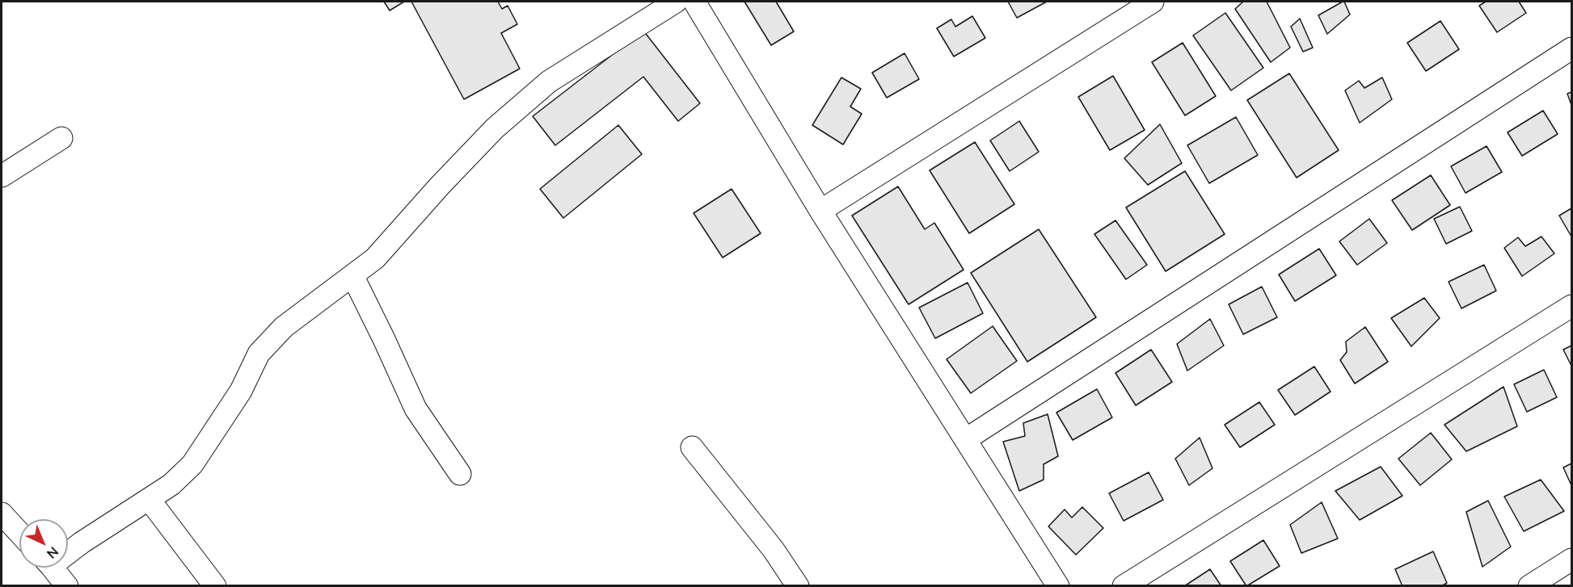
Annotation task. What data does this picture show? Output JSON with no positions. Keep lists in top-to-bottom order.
{
  "north": "bottom right"
}
